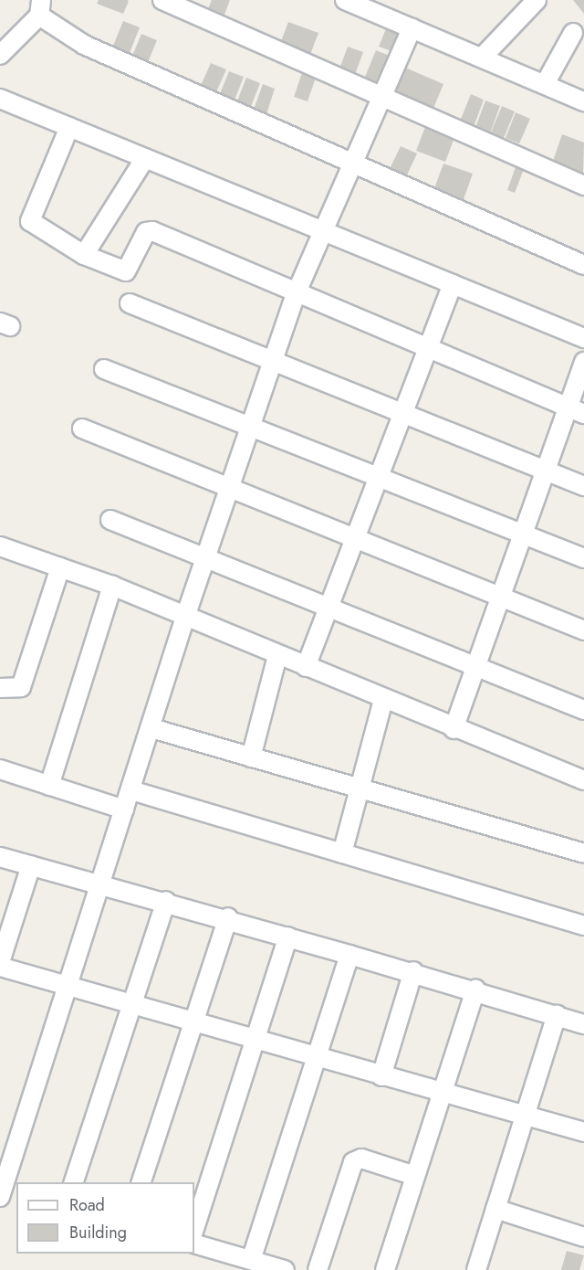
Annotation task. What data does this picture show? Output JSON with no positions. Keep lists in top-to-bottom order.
{
  "legend": ["Road", "Building"]
}
